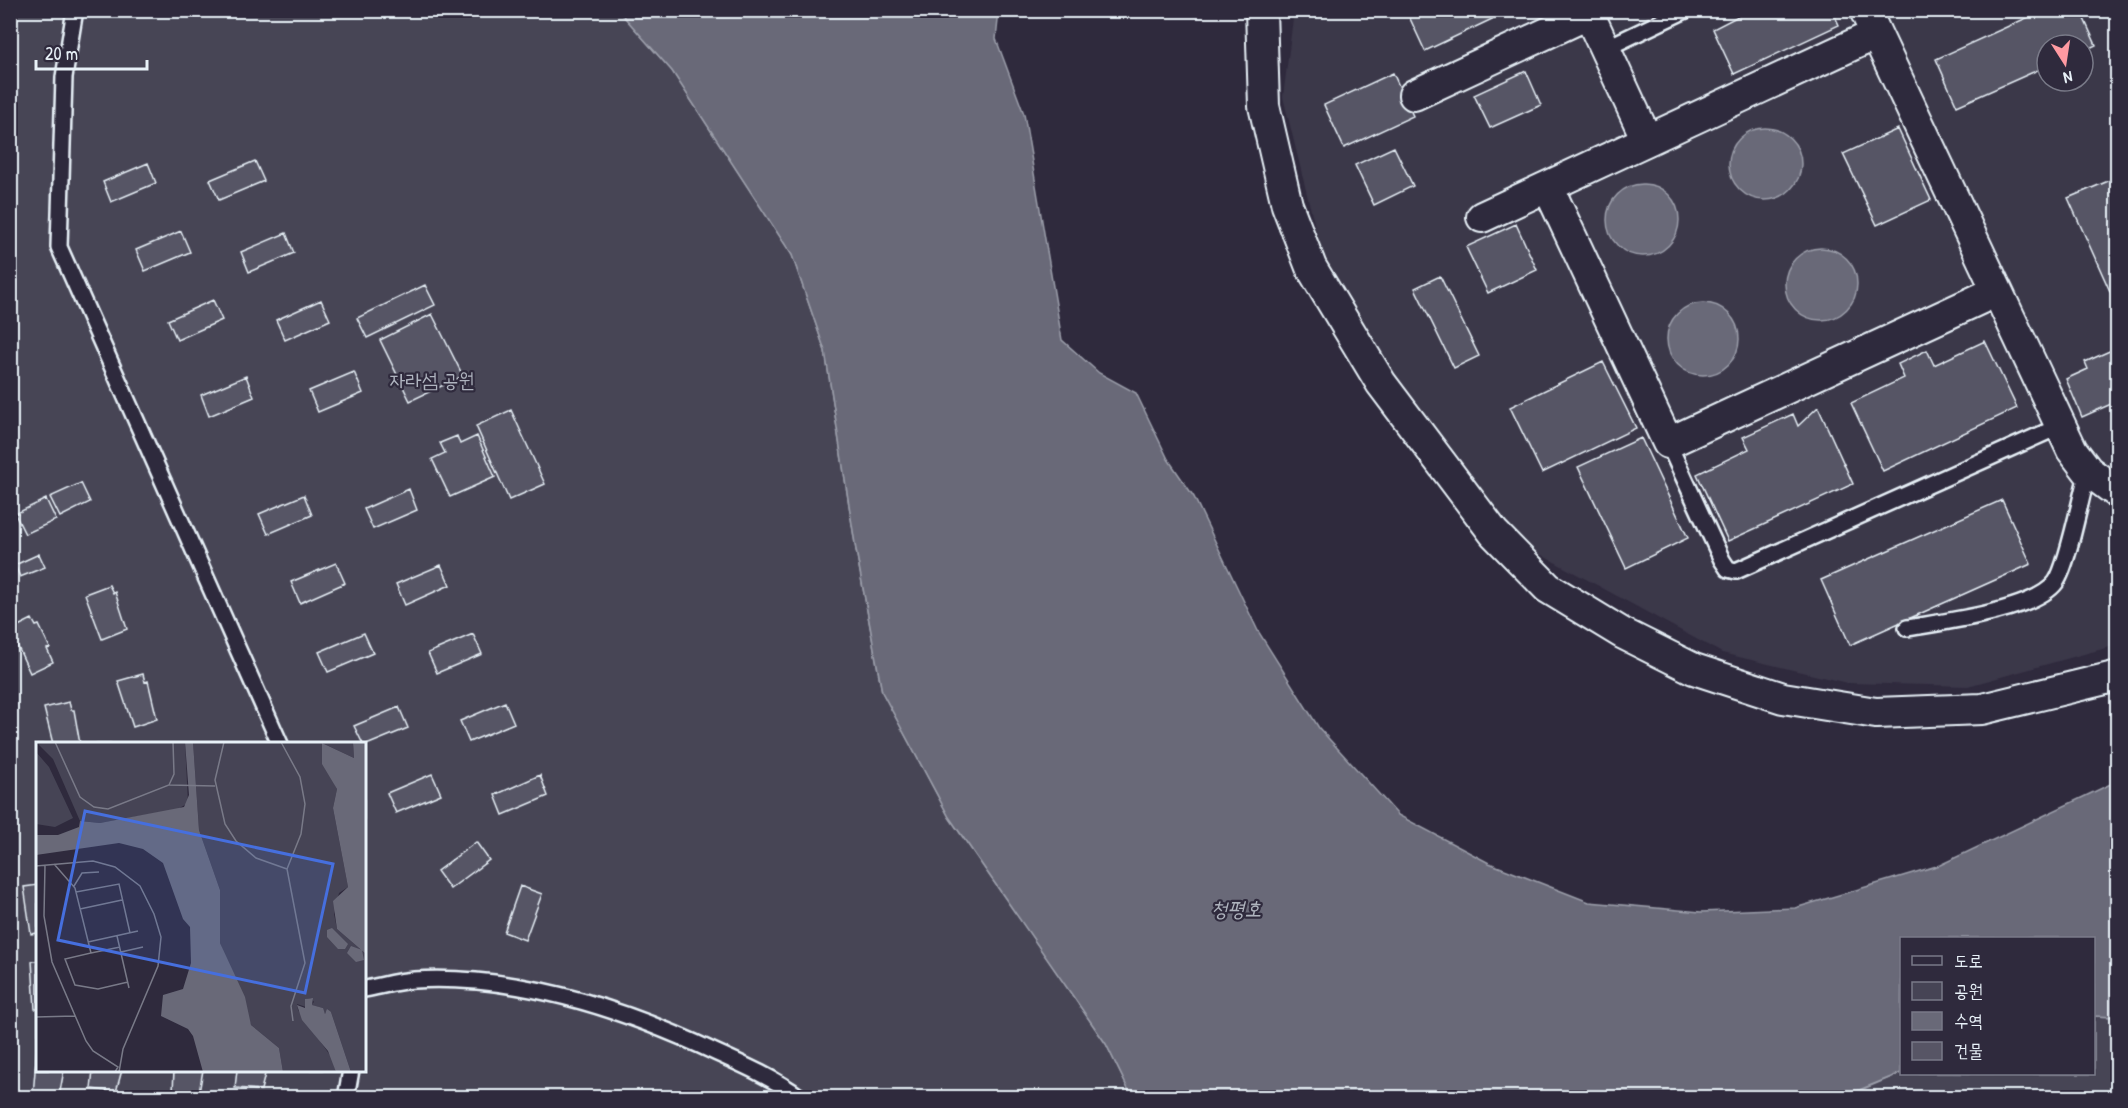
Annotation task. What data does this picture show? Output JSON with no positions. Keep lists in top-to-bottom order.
{
  "water": ["청평호"],
  "parks": ["자라섬 공원"],
  "legend": [
    "도로",
    "공원",
    "수역",
    "건물"
  ],
  "scale_bar": "20 m",
  "north": "bottom"
}
